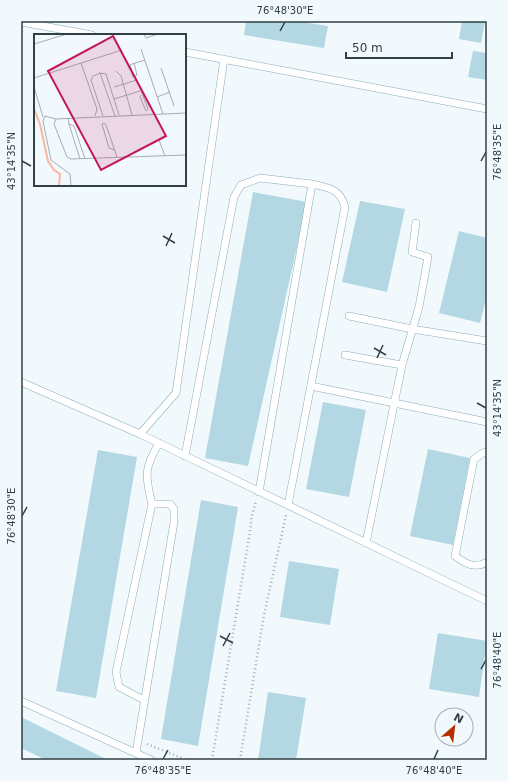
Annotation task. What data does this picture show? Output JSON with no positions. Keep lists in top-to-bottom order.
{
  "scale_bar": "50 m",
  "north": "top right",
  "coordinates": [
    "76°48'30\"E",
    "76°48'35\"E",
    "43°14'35\"N",
    "76°48'40\"E"
  ]
}
